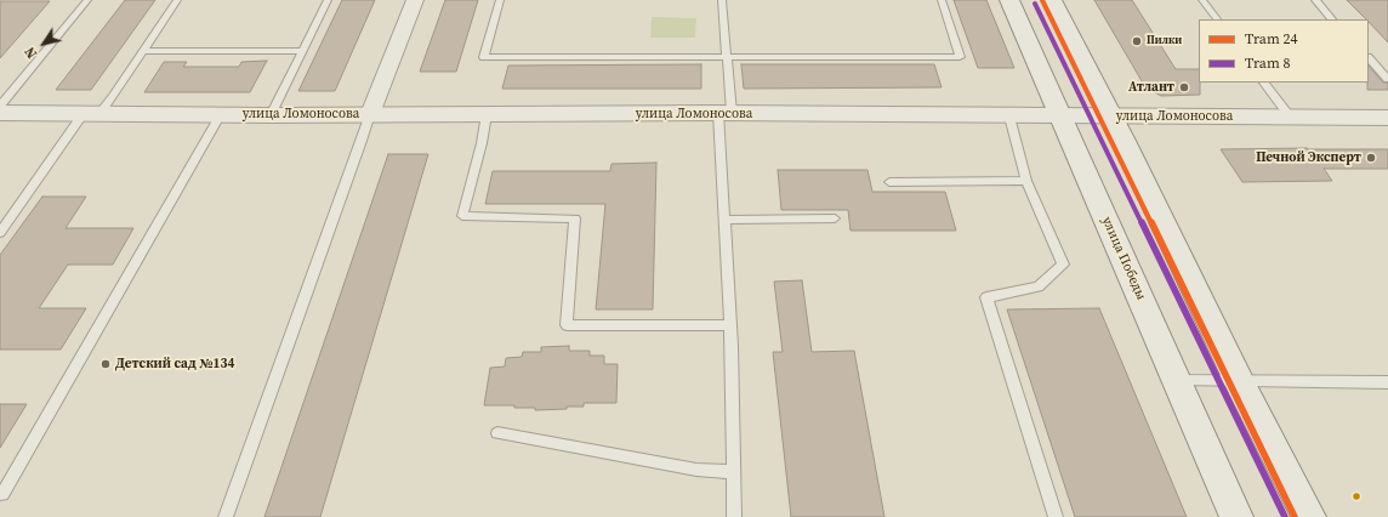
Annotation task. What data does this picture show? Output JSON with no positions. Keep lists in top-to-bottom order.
{
  "streets": {
    "street": ["улица Ломоносова", "улица Победы"]
  },
  "crossings": [
    ["улица Ломоносова", "улица Победы"]
  ],
  "places": [
    "Пилки",
    "Атлант",
    "Печной Эксперт",
    "Детский сад №134"
  ],
  "lines": ["tram line 24", "tram line 8"],
  "legend": ["Tram 24", "Tram 8"],
  "north": "bottom left"
}
